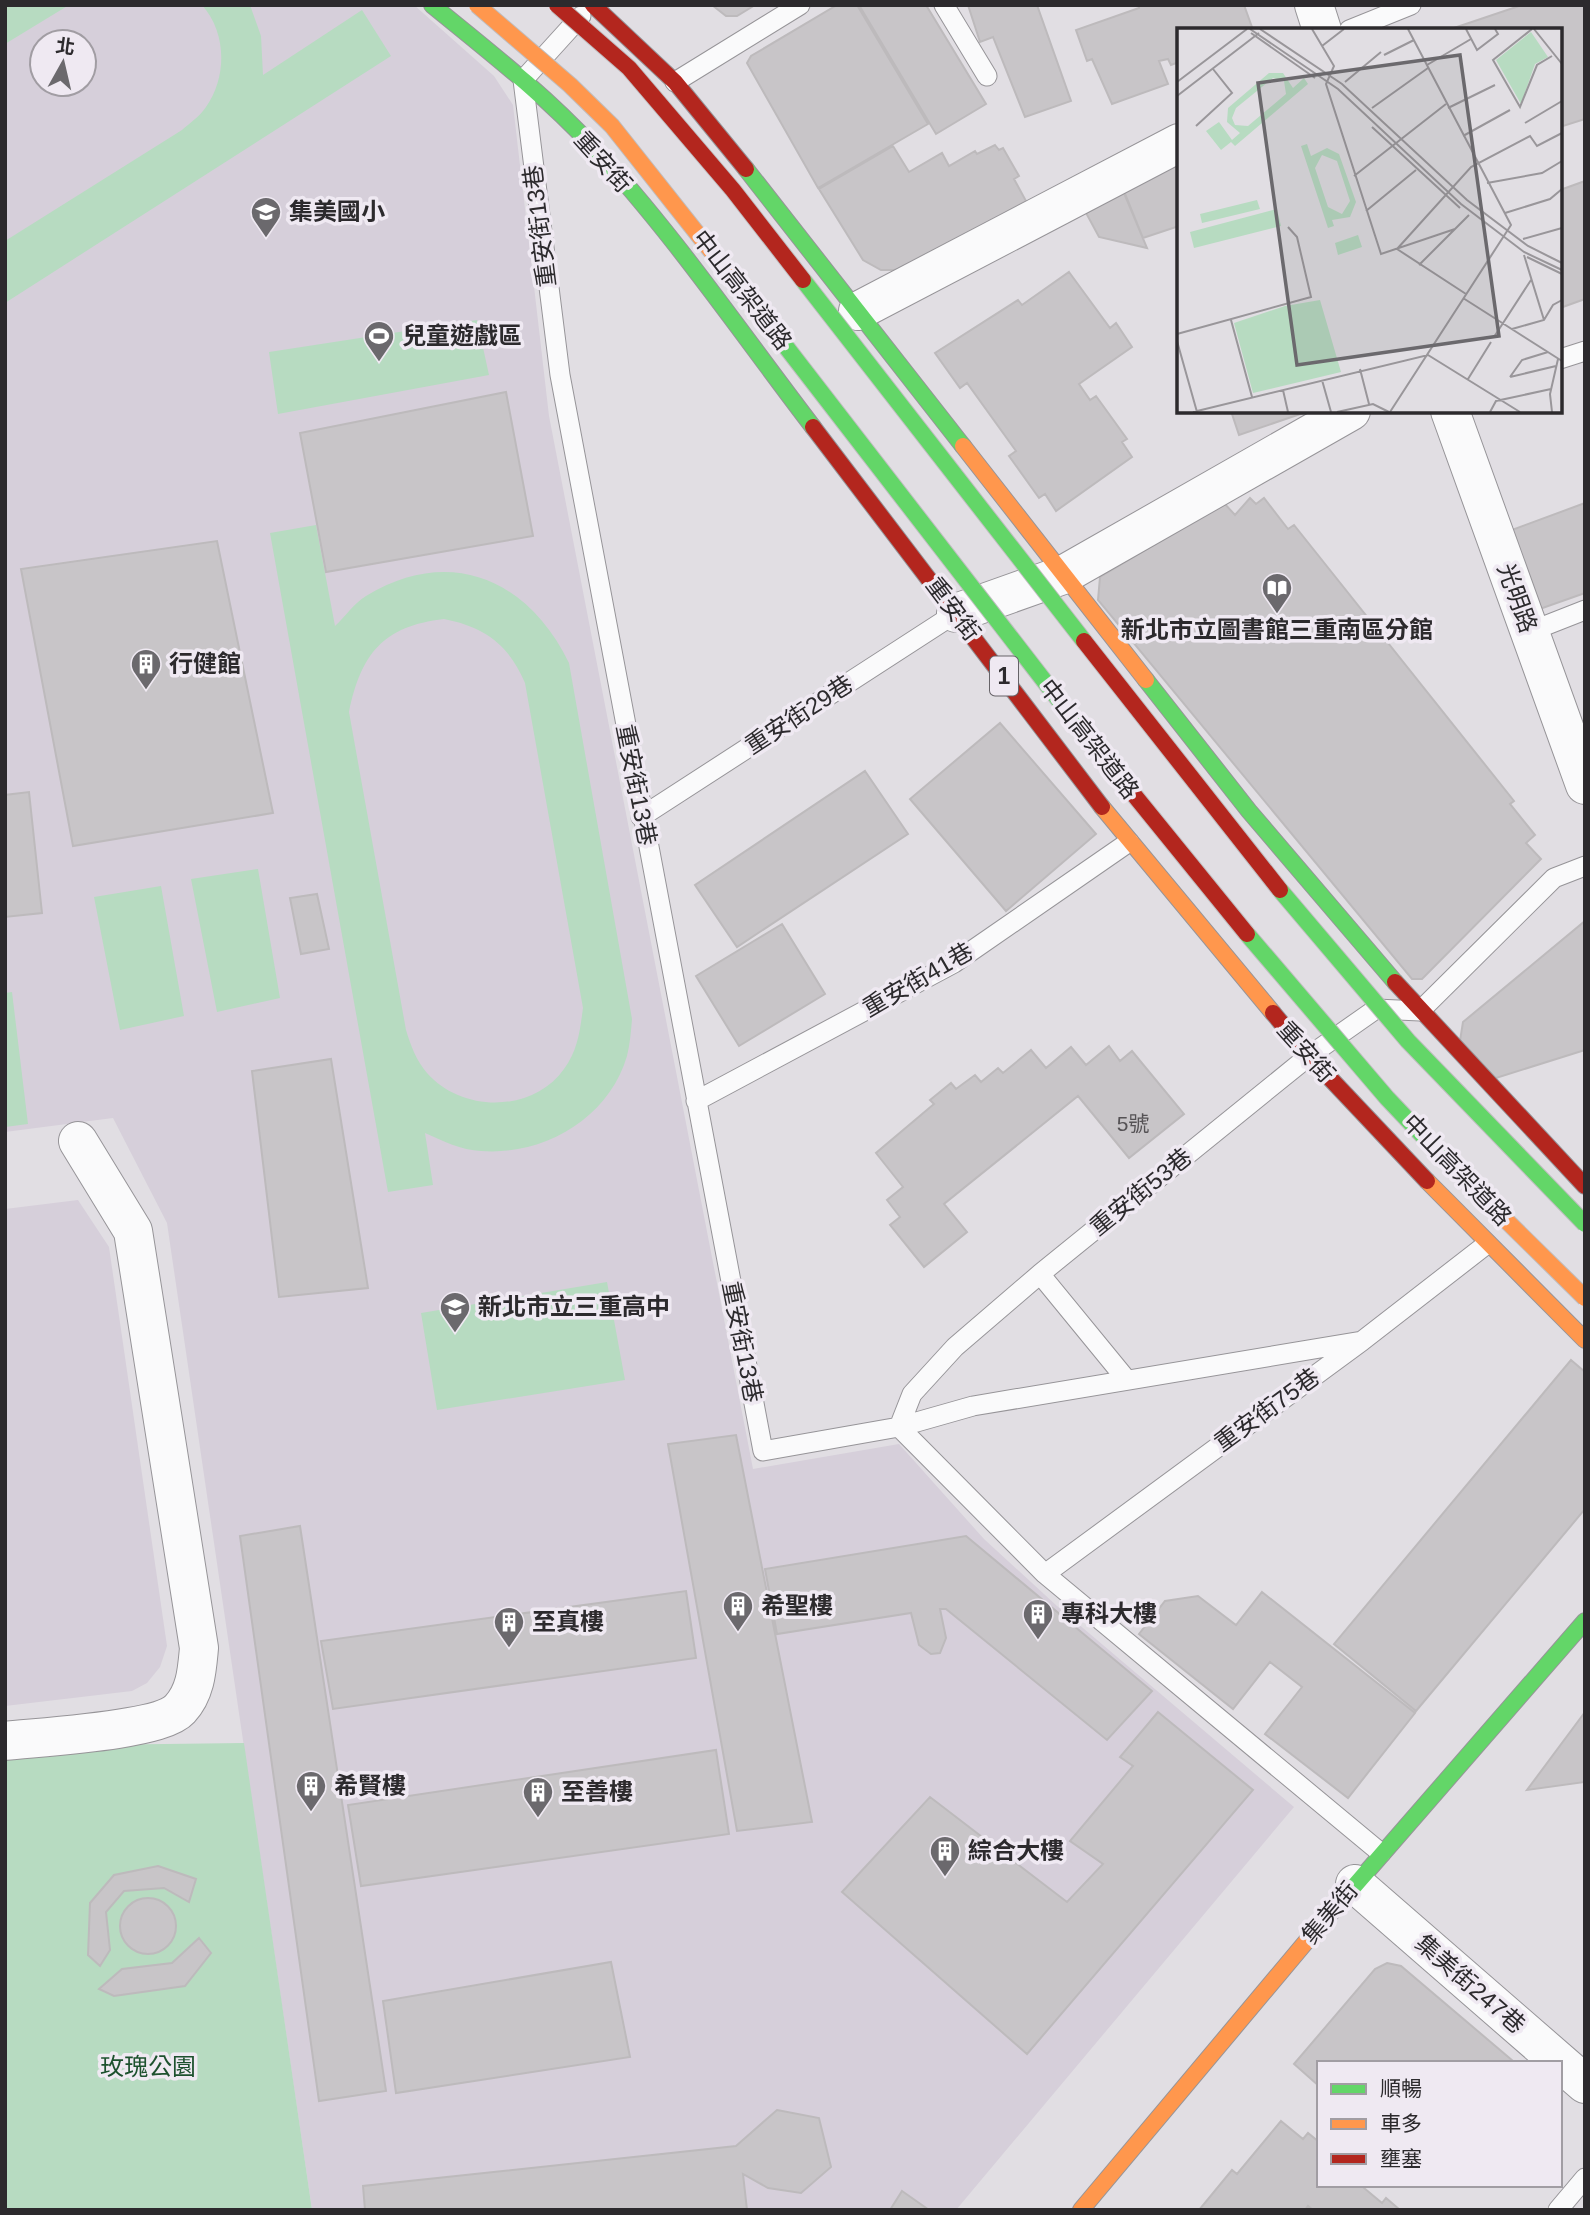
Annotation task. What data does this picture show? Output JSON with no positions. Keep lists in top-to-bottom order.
{
  "streets": {
    "main road": [
      "重安街",
      "中山高架道路",
      "1",
      "集美街"
    ],
    "street": ["光明路", "集美街247巷"],
    "lane": [
      "重安街13巷",
      "重安街29巷",
      "重安街41巷",
      "重安街53巷",
      "重安街75巷"
    ]
  },
  "crossings": [
    ["重安街", "重安街13巷"],
    ["重安街", "重安街29巷"],
    ["重安街", "重安街41巷"],
    ["重安街", "重安街53巷"],
    ["重安街", "重安街75巷"],
    ["重安街13巷", "重安街29巷"],
    ["重安街13巷", "重安街41巷"],
    ["重安街13巷", "重安街53巷"],
    ["集美街", "集美街247巷"]
  ],
  "parks": ["玫瑰公園"],
  "places": {
    "school or university": ["集美國小", "新北市立三重高中"],
    "sports": ["兒童遊戲區"],
    "library": ["新北市立圖書館三重南區分館"],
    "building": [
      "行健館",
      "希聖樓",
      "專科大樓",
      "至真樓",
      "希賢樓",
      "至善樓",
      "綜合大樓"
    ]
  },
  "house_numbers": ["5號"],
  "legend": ["順暢", "車多", "壅塞"],
  "north": "top"
}
